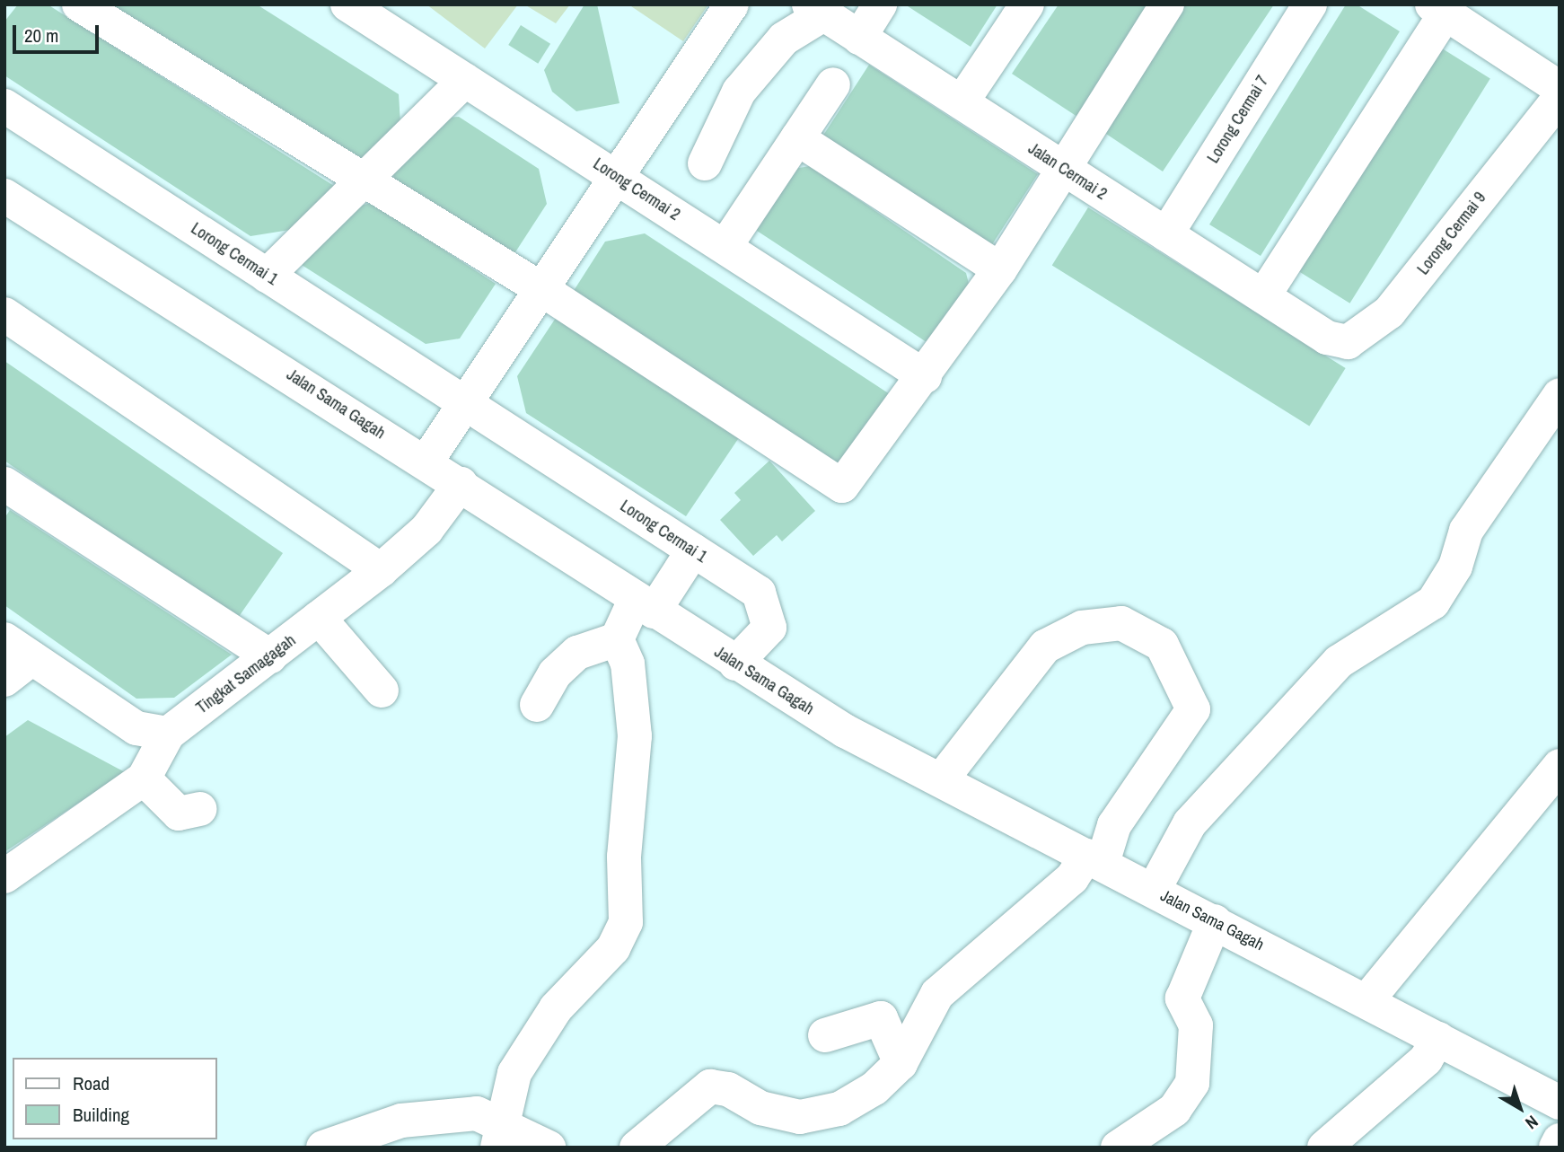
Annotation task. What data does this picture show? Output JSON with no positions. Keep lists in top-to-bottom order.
{
  "streets": {
    "street": [
      "Lorong Cermai 7",
      "Jalan Cermai 2",
      "Lorong Cermai 2",
      "Lorong Cermai 9",
      "Lorong Cermai 1",
      "Jalan Sama Gagah",
      "Tingkat Samagagah"
    ]
  },
  "crossings": [
    ["Lorong Cermai 7", "Jalan Cermai 2"],
    ["Jalan Cermai 2", "Lorong Cermai 9"],
    ["Lorong Cermai 1", "Jalan Sama Gagah"],
    ["Jalan Sama Gagah", "Tingkat Samagagah"]
  ],
  "legend": ["Road", "Building"],
  "scale_bar": "20 m",
  "north": "bottom right"
}
